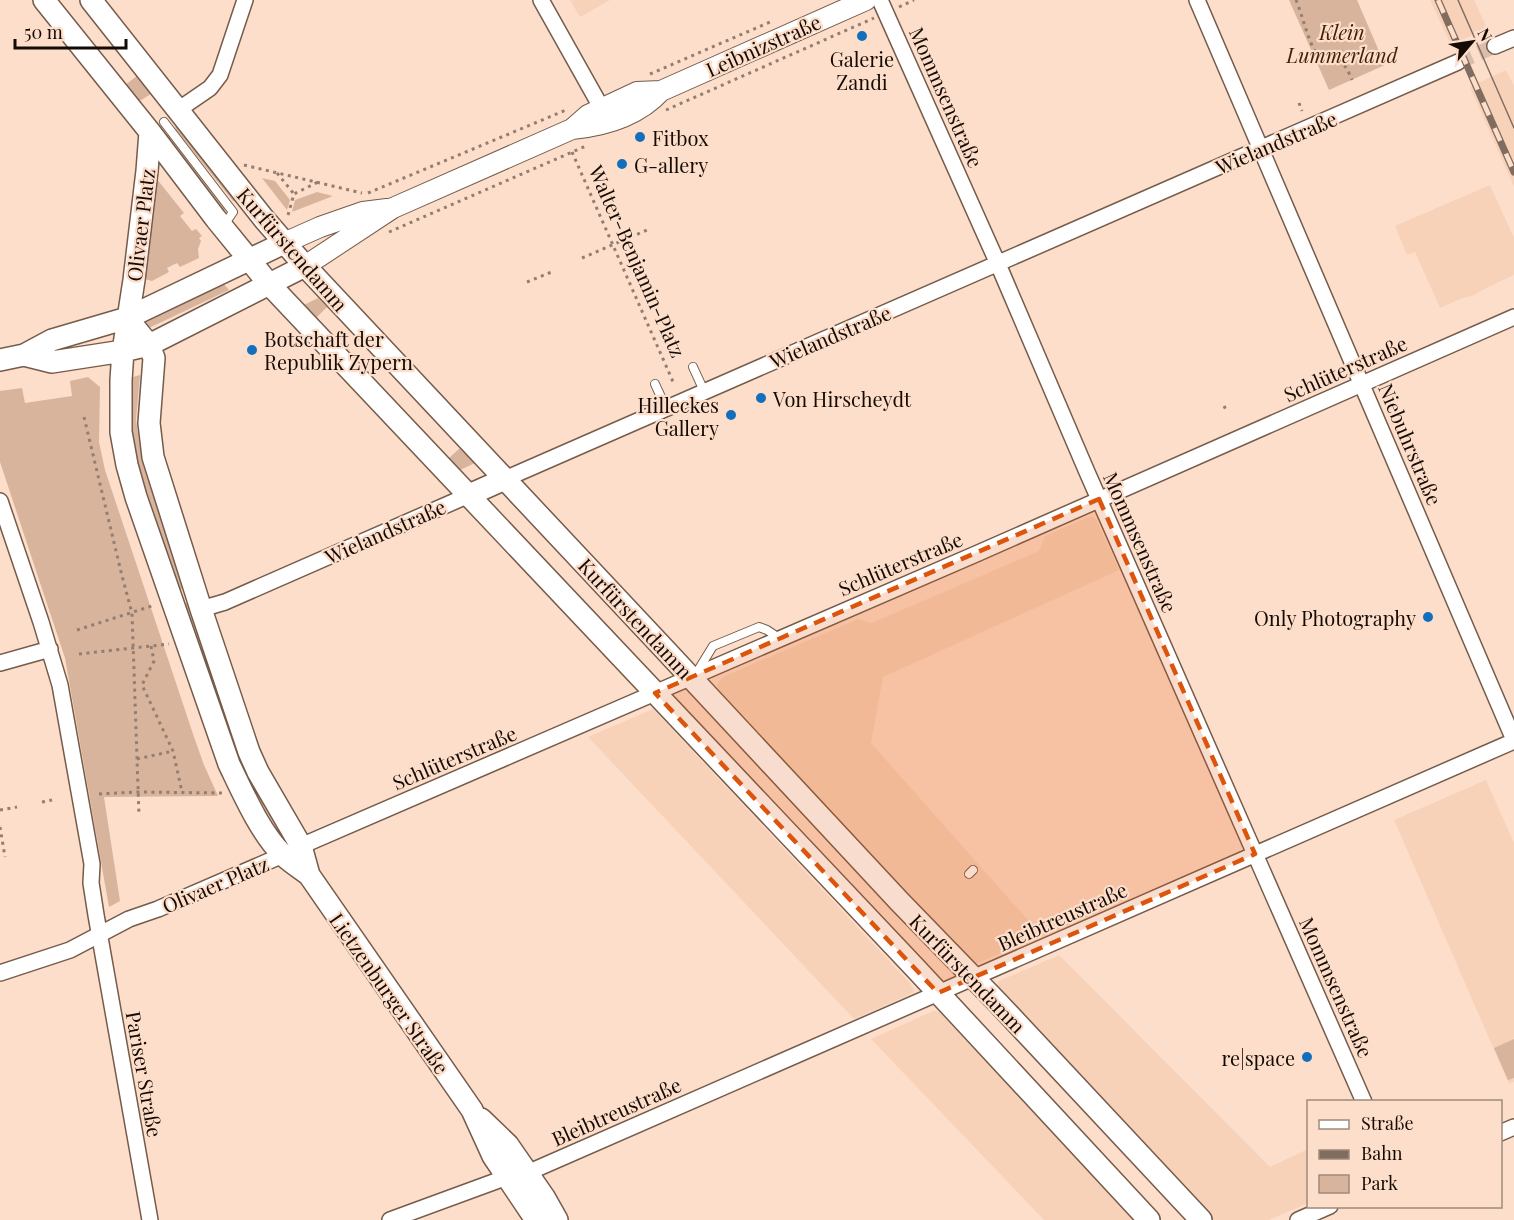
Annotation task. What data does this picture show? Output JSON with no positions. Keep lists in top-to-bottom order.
{
  "streets": {
    "main road": [
      "Leibnizstraße",
      "Wielandstraße",
      "Olivaer Platz",
      "Kurfürstendamm",
      "Lietzenburger Straße"
    ],
    "street": [
      "Mommsenstraße",
      "Schlüterstraße",
      "Niebuhrstraße",
      "Bleibtreustraße",
      "Pariser Straße"
    ],
    "lane": ["Walter-Benjamin-Platz"]
  },
  "crossings": [
    ["Leibnizstraße", "Olivaer Platz"],
    ["Leibnizstraße", "Kurfürstendamm"],
    ["Mommsenstraße", "Wielandstraße"],
    ["Mommsenstraße", "Schlüterstraße"],
    ["Mommsenstraße", "Bleibtreustraße"],
    ["Wielandstraße", "Kurfürstendamm"],
    ["Wielandstraße", "Walter-Benjamin-Platz"],
    ["Wielandstraße", "Niebuhrstraße"],
    ["Olivaer Platz", "Kurfürstendamm"],
    ["Olivaer Platz", "Schlüterstraße"],
    ["Olivaer Platz", "Lietzenburger Straße"],
    ["Olivaer Platz", "Pariser Straße"],
    ["Kurfürstendamm", "Schlüterstraße"],
    ["Kurfürstendamm", "Bleibtreustraße"],
    ["Schlüterstraße", "Niebuhrstraße"],
    ["Schlüterstraße", "Lietzenburger Straße"],
    ["Niebuhrstraße", "Bleibtreustraße"],
    ["Bleibtreustraße", "Lietzenburger Straße"]
  ],
  "parks": ["Klein Lummerland"],
  "places": [
    "Galerie Zandi",
    "Fitbox",
    "G-allery",
    "Botschaft der Republik Zypern",
    "Von Hirscheydt",
    "Hilleckes Gallery",
    "Only Photography",
    "re|space"
  ],
  "legend": ["Straße", "Bahn", "Park"],
  "scale_bar": "50 m",
  "north": "top right"
}
